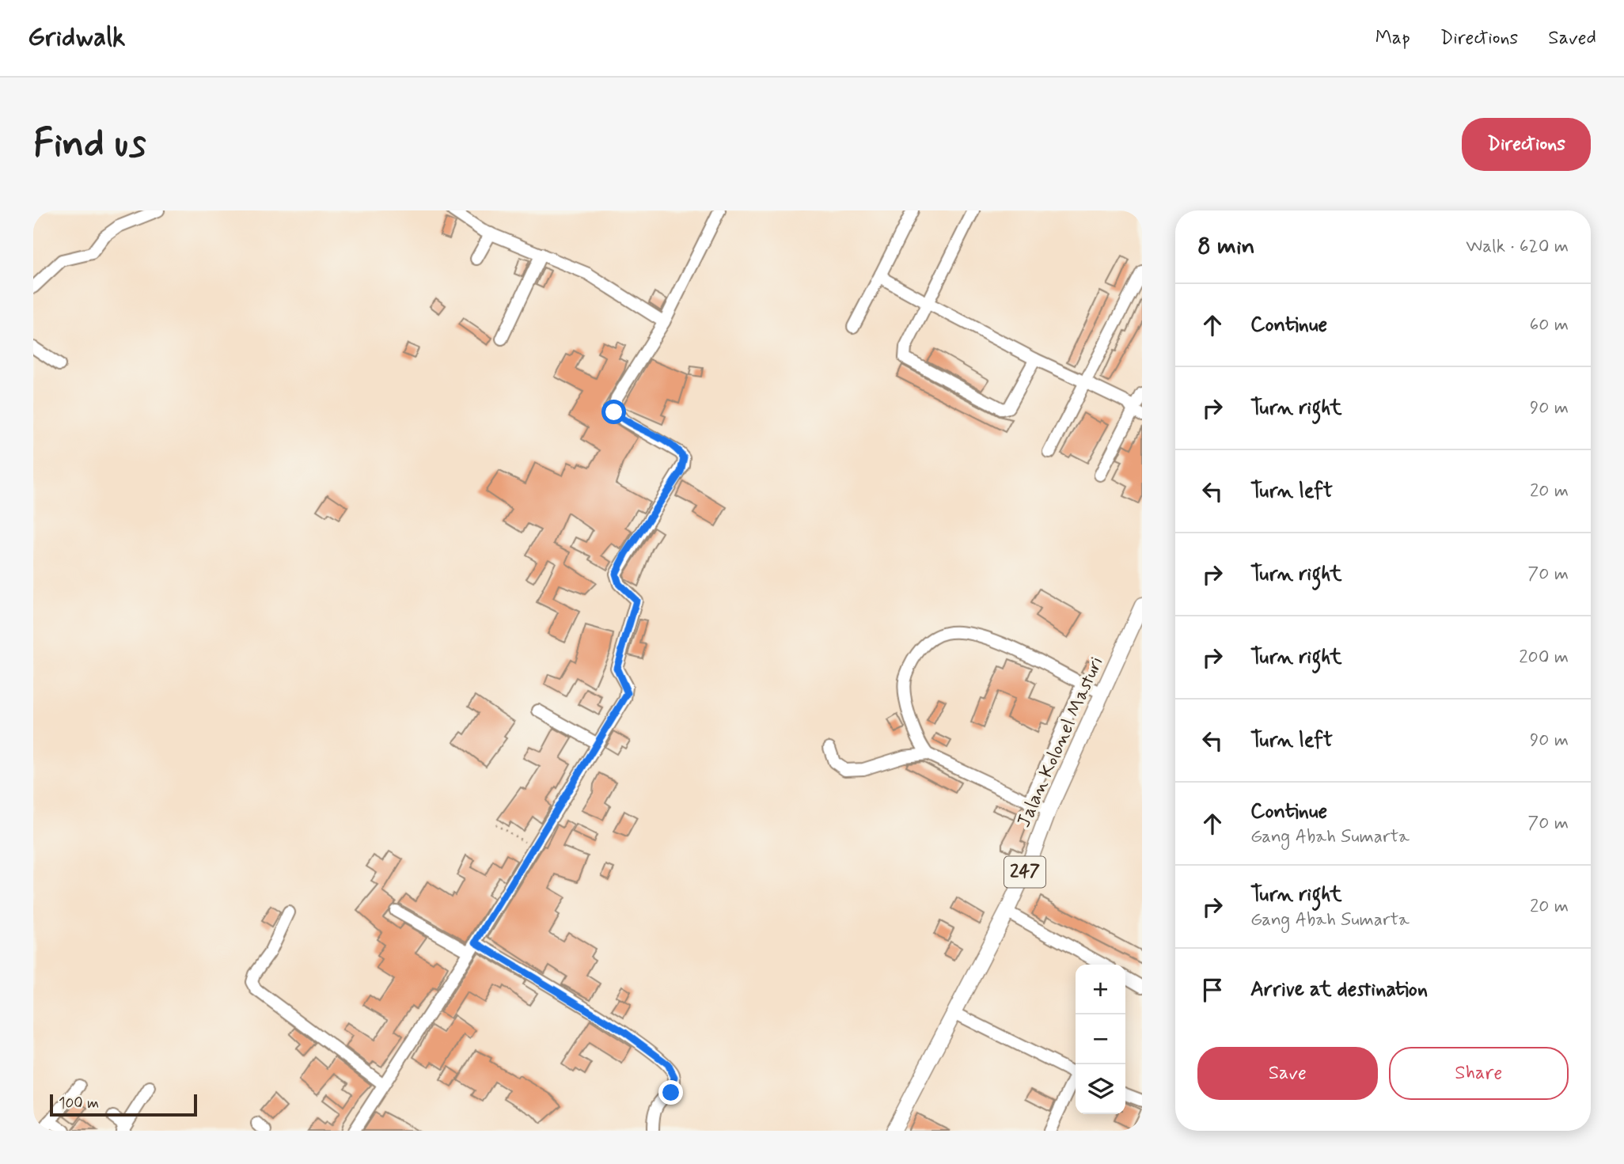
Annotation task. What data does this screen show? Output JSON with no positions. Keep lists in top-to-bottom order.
{
  "streets": {
    "main road": ["Jalan Kolonel Masturi", "247"]
  },
  "scale_bar": "100 m",
  "page": {
    "header": "Gridwalk",
    "nav": ["Map", "Directions", "Saved"],
    "buttons": [
      "Directions",
      ["Save", "Share"]
    ],
    "title": "Find us",
    "heading": ["8 min", "Walk · 620 m"],
    "list": [
      ["Continue", "60 m"],
      ["Turn right", "90 m"],
      ["Turn left", "20 m"],
      ["Turn right", "70 m"],
      ["Turn right", "200 m"],
      ["Turn left", "90 m"],
      ["Continue", "Gang Abah Sumarta", "70 m"],
      ["Turn right", "Gang Abah Sumarta", "20 m"],
      "Arrive at destination"
    ],
    "map_buttons": ["+", "−"],
    "scale": "100 m"
  }
}
